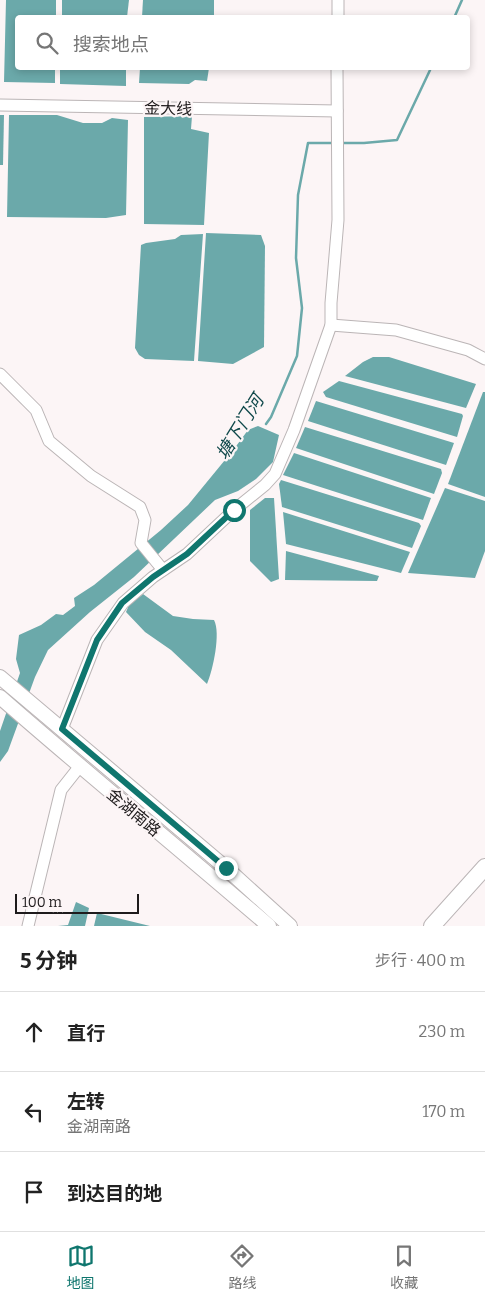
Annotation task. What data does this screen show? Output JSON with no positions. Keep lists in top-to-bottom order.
{
  "streets": {
    "main road": ["金湖南路"],
    "street": ["金大线"]
  },
  "water": ["塘下门河"],
  "scale_bar": "100 m",
  "page": {
    "search": "搜索地点",
    "scale": "100 m",
    "heading": ["5 分钟", "步行 · 400 m"],
    "list": [
      ["直行", "230 m"],
      ["左转", "金湖南路", "170 m"],
      "到达目的地"
    ],
    "nav": ["地图", "路线", "收藏"]
  }
}
